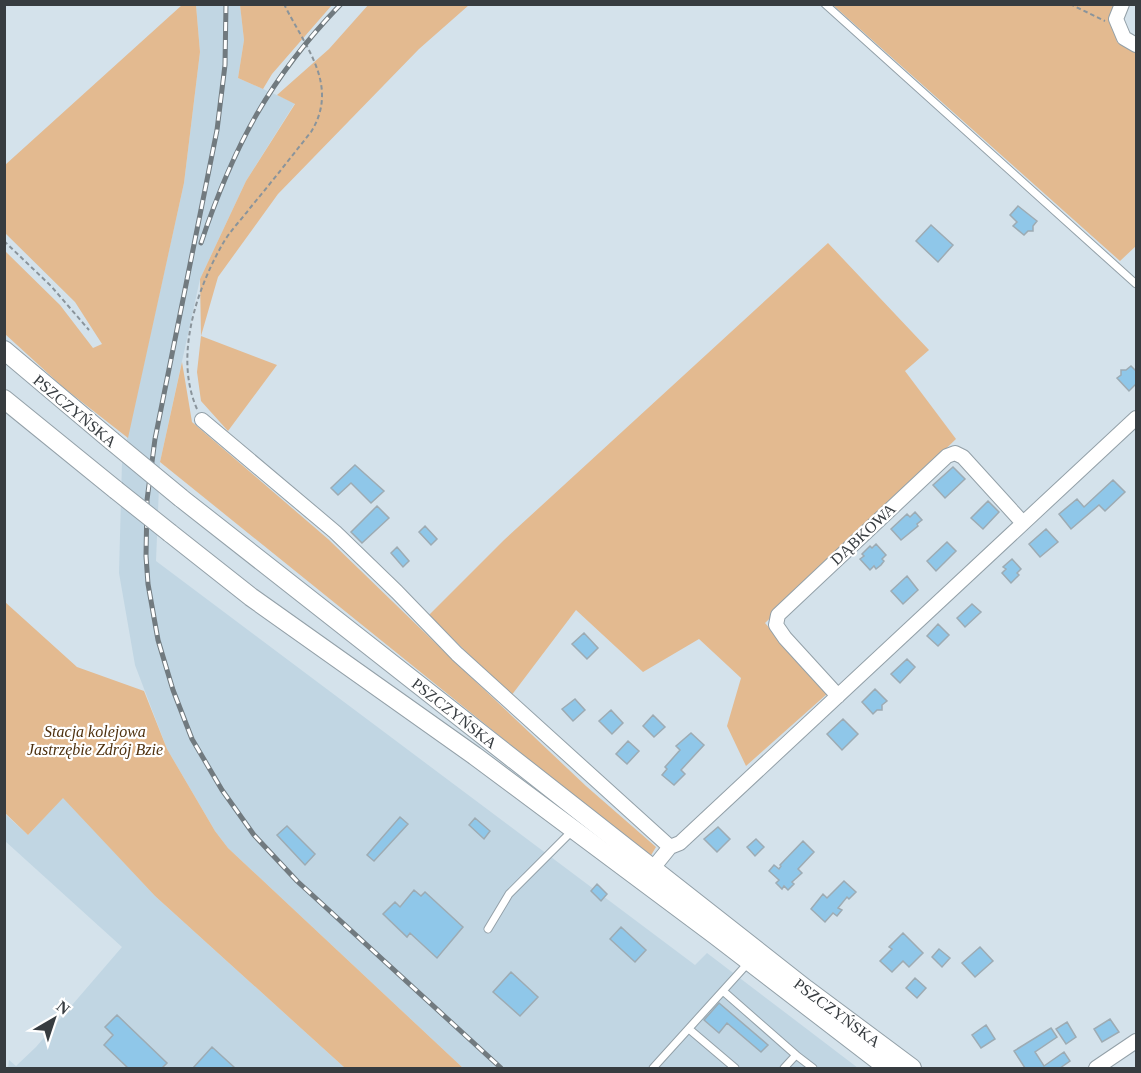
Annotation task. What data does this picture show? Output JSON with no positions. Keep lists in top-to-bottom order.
{
  "streets": {
    "main road": ["PSZCZYŃSKA"],
    "street": ["DĄBKOWA"]
  },
  "parks": ["Stacja kolejowa Jastrzębie Zdrój Bzie"],
  "north": "top right"
}
